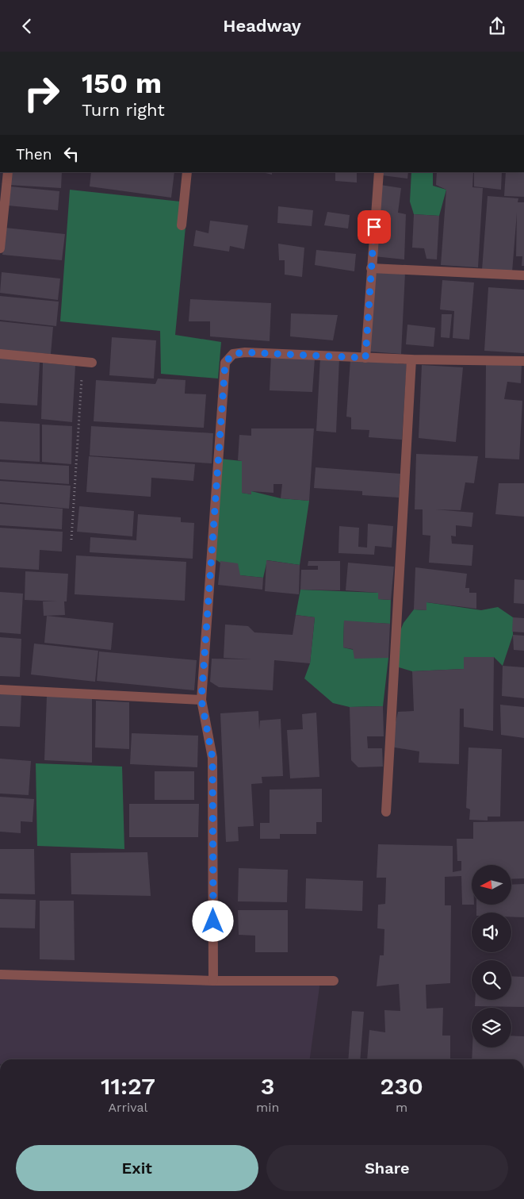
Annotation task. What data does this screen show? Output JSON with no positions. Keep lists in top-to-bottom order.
{
  "north": "left",
  "page": {
    "header": "Headway",
    "turn": ["150 m", "Turn right"],
    "then": "Then",
    "eta": [
      "11:27",
      "Arrival",
      "3",
      "min",
      "230",
      "m"
    ],
    "buttons": ["Exit", "Share"]
  }
}
